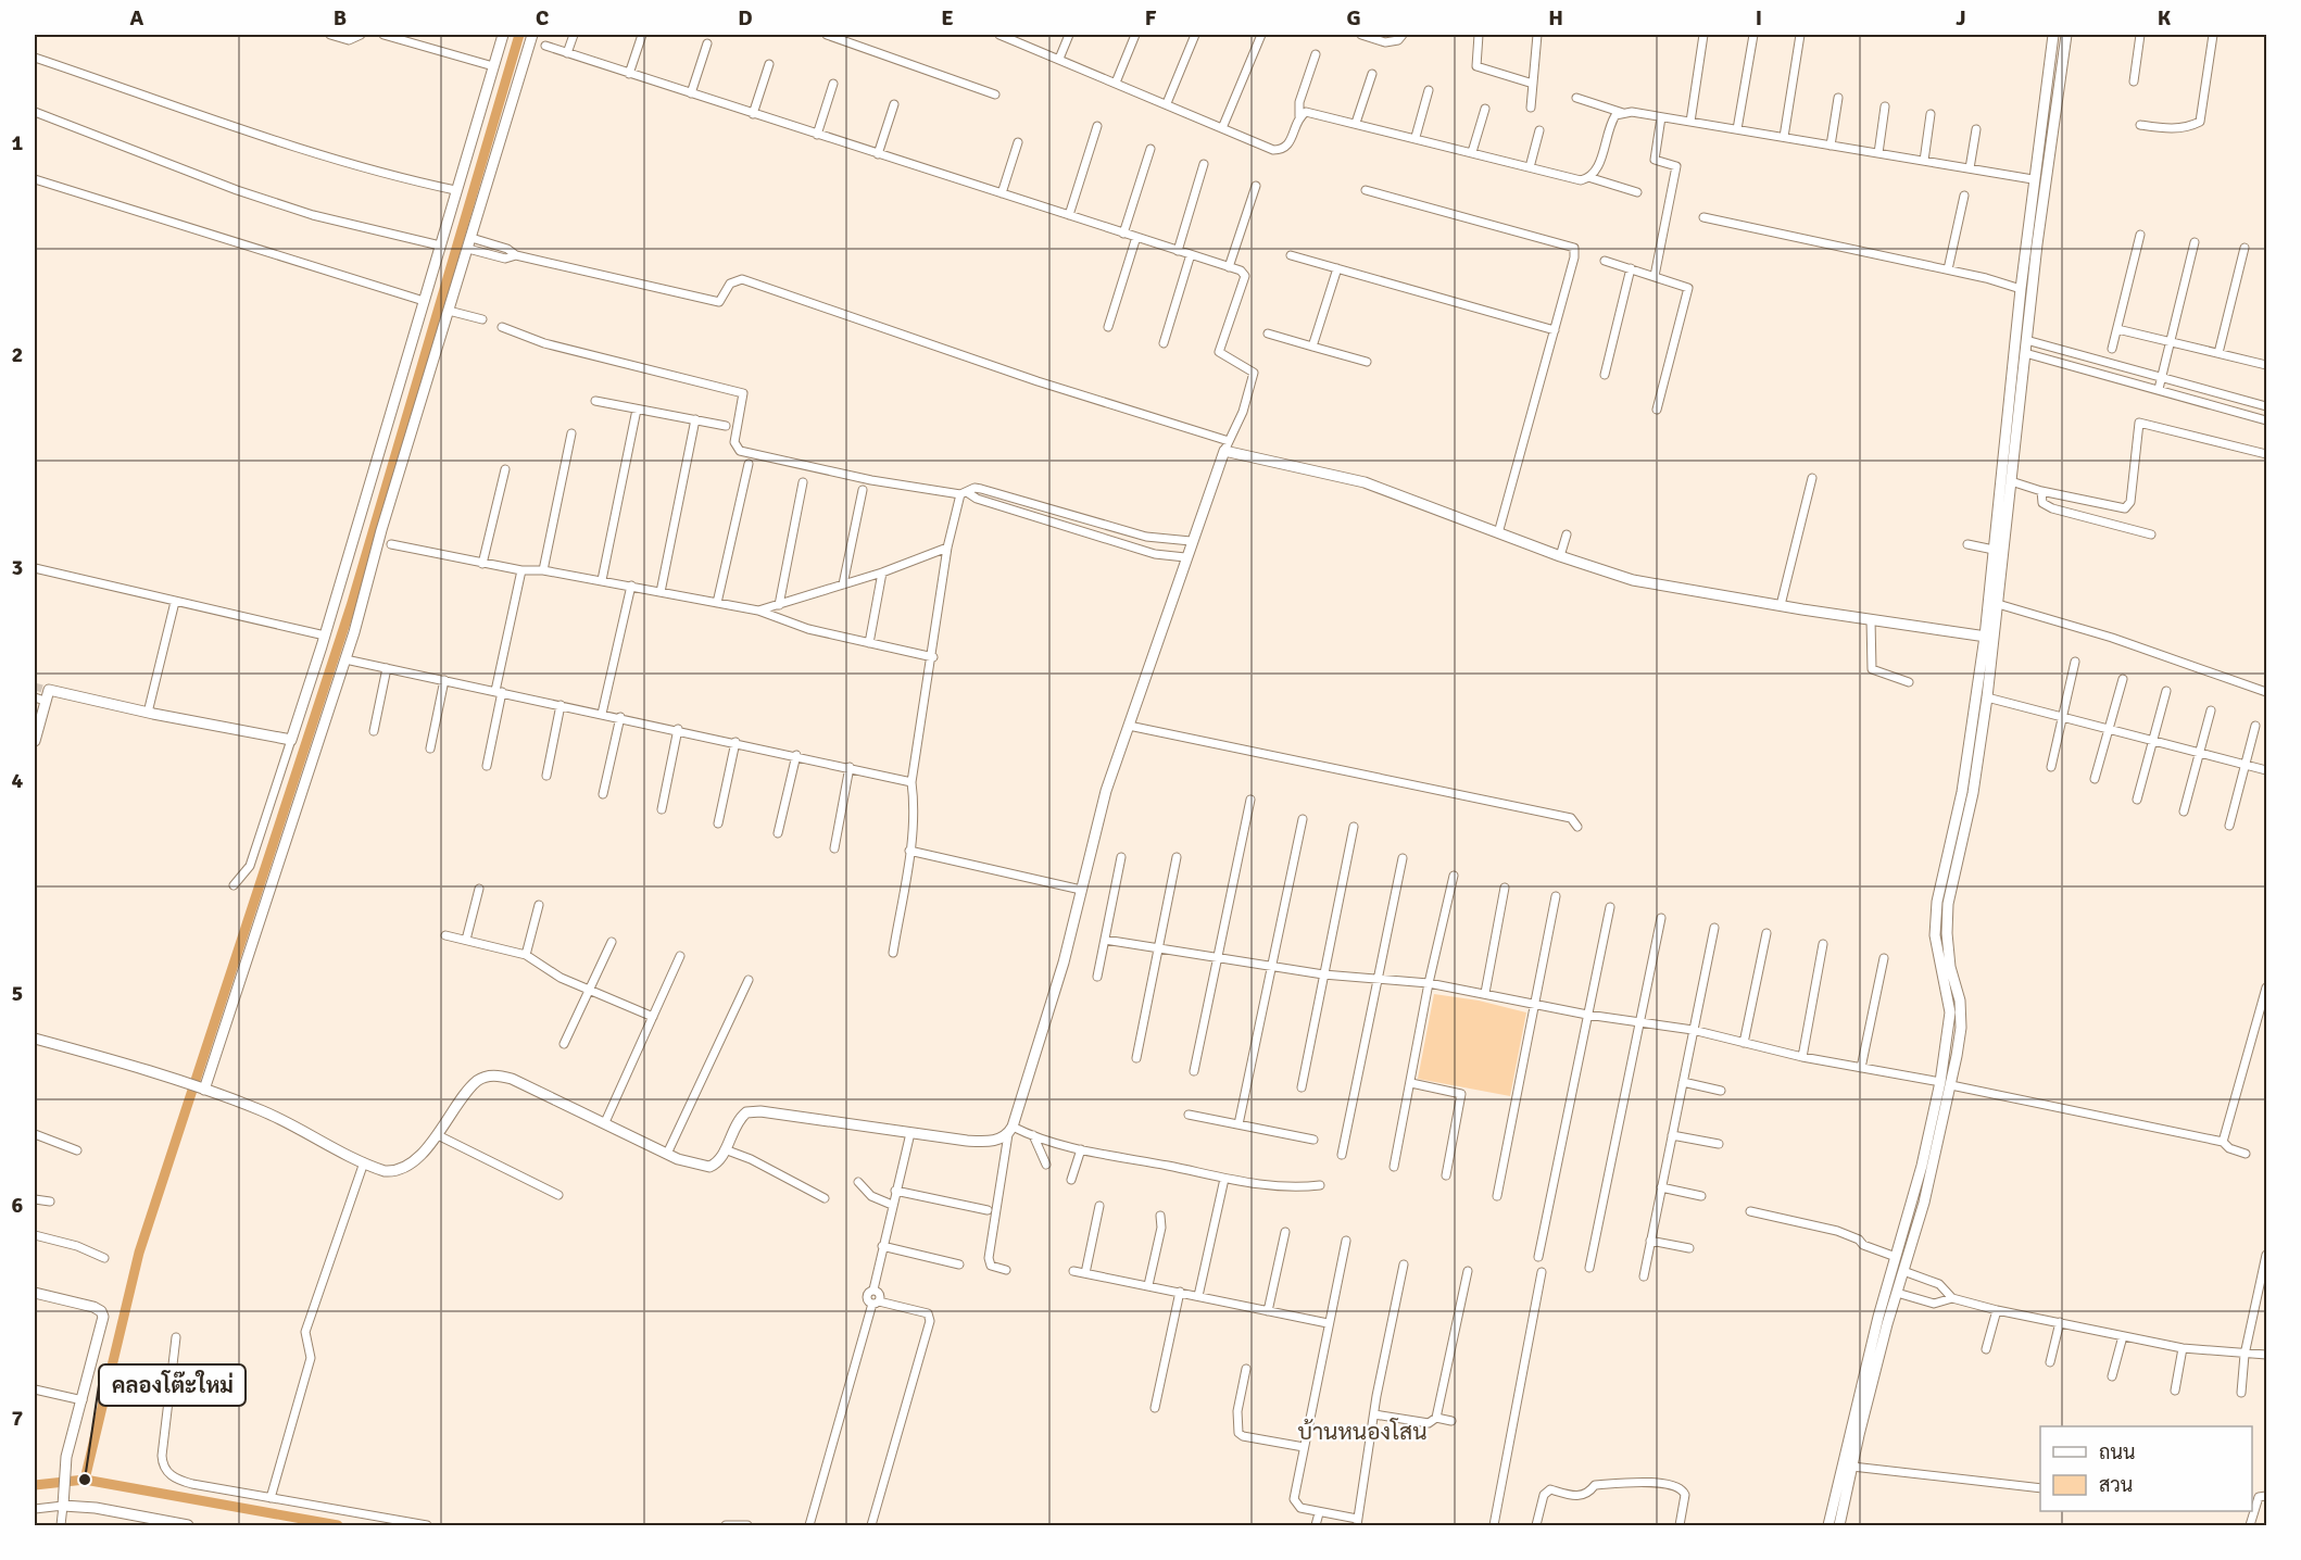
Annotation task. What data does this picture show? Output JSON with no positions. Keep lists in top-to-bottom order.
{
  "districts": ["บ้านหนองโสน"],
  "places": ["คลองโต๊ะใหม่"],
  "legend": ["ถนน", "สวน"],
  "grid": {
    "columns": [
      "A",
      "B",
      "C",
      "D",
      "E",
      "F",
      "G",
      "H",
      "I",
      "J",
      "K"
    ],
    "rows": [
      "1",
      "2",
      "3",
      "4",
      "5",
      "6",
      "7"
    ]
  }
}
